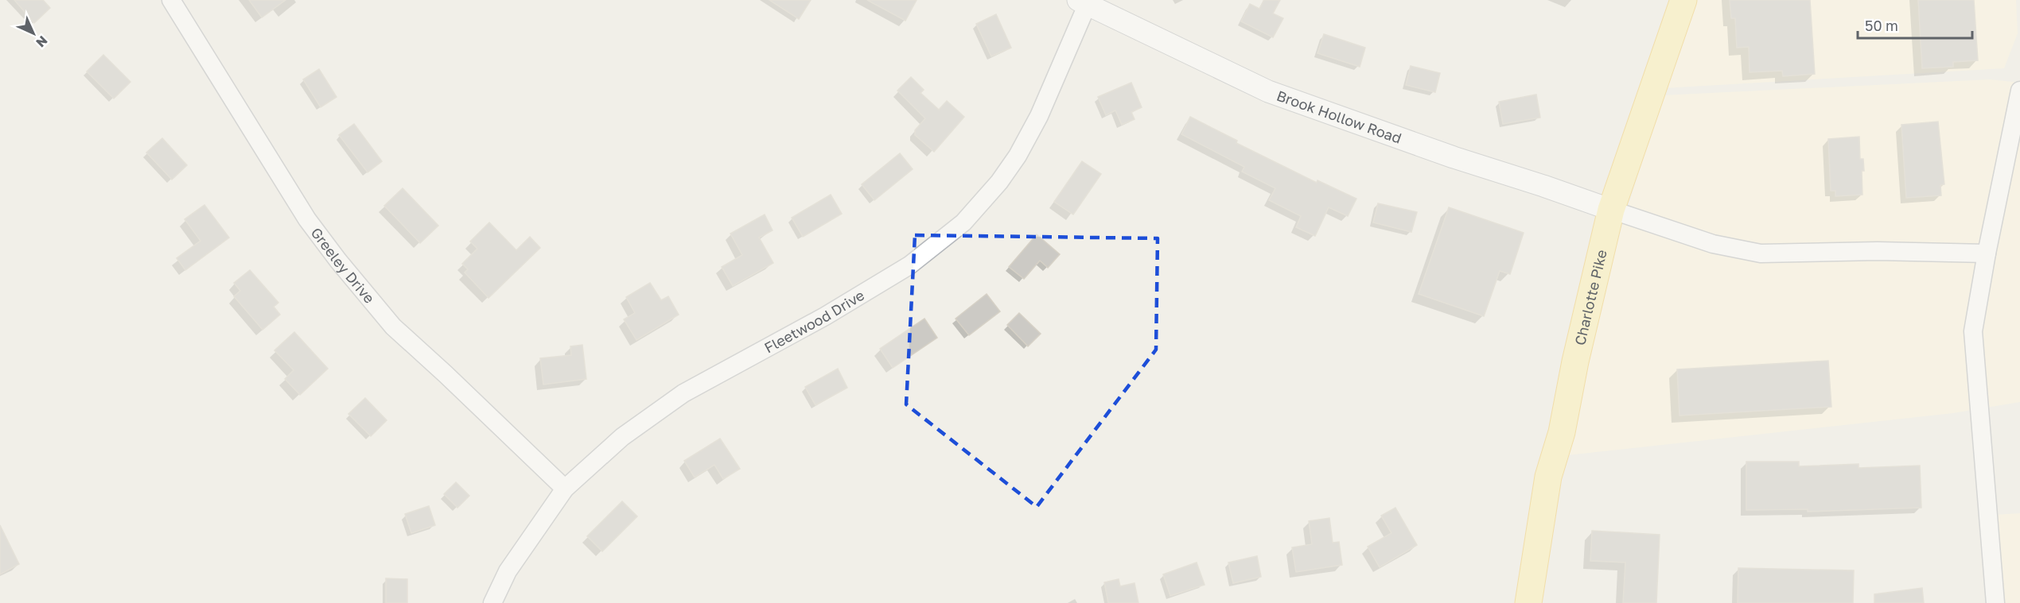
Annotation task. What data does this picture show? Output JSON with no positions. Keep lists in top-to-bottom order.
{
  "streets": {
    "main road": ["Charlotte Pike"],
    "street": ["Brook Hollow Road", "Greeley Drive", "Fleetwood Drive"]
  },
  "crossings": [
    ["Brook Hollow Road", "Charlotte Pike"],
    ["Brook Hollow Road", "Fleetwood Drive"],
    ["Greeley Drive", "Fleetwood Drive"]
  ],
  "scale_bar": "50 m",
  "north": "bottom right"
}
